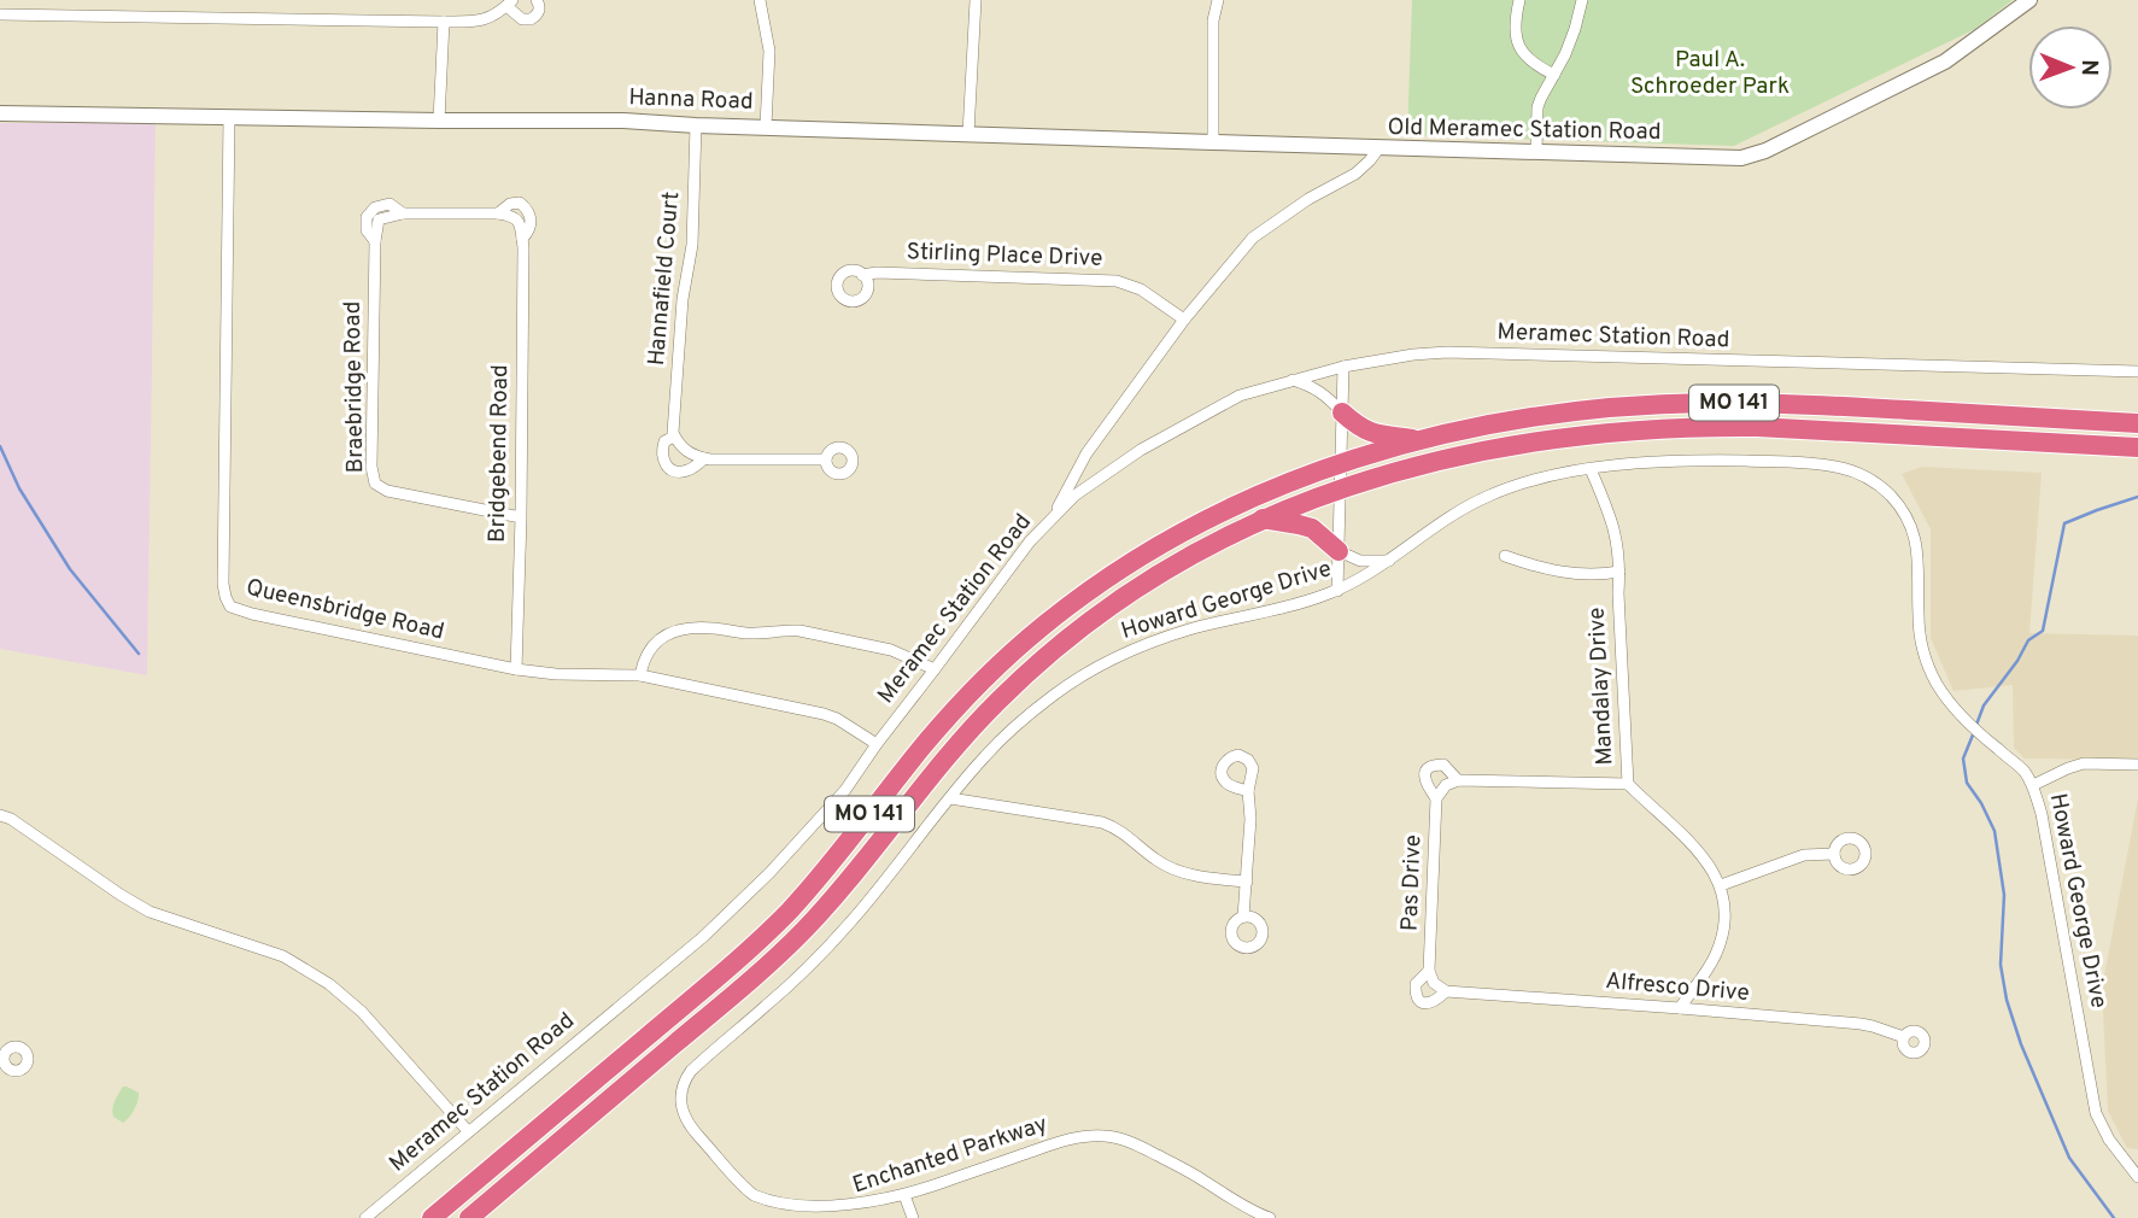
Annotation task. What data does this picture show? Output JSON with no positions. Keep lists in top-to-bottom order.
{
  "streets": {
    "highway": ["MO 141"],
    "street": [
      "Hanna Road",
      "Old Meramec Station Road",
      "Stirling Place Drive",
      "Hannafield Court",
      "Meramec Station Road",
      "Braebridge Road",
      "Bridgebend Road",
      "Howard George Drive",
      "Queensbridge Road",
      "Mandalay Drive",
      "Pas Drive",
      "Alfresco Drive",
      "Enchanted Parkway"
    ]
  },
  "crossings": [
    ["Hanna Road", "Old Meramec Station Road"],
    ["Hanna Road", "Hannafield Court"],
    ["Hanna Road", "Queensbridge Road"],
    ["Old Meramec Station Road", "Stirling Place Drive"],
    ["Old Meramec Station Road", "Meramec Station Road"],
    ["Meramec Station Road", "Queensbridge Road"],
    ["Braebridge Road", "Bridgebend Road"],
    ["Bridgebend Road", "Queensbridge Road"],
    ["Howard George Drive", "Mandalay Drive"],
    ["Howard George Drive", "Enchanted Parkway"],
    ["Mandalay Drive", "Pas Drive"],
    ["Mandalay Drive", "Alfresco Drive"],
    ["Pas Drive", "Alfresco Drive"]
  ],
  "parks": ["Paul A. Schroeder Park"],
  "north": "right"
}
